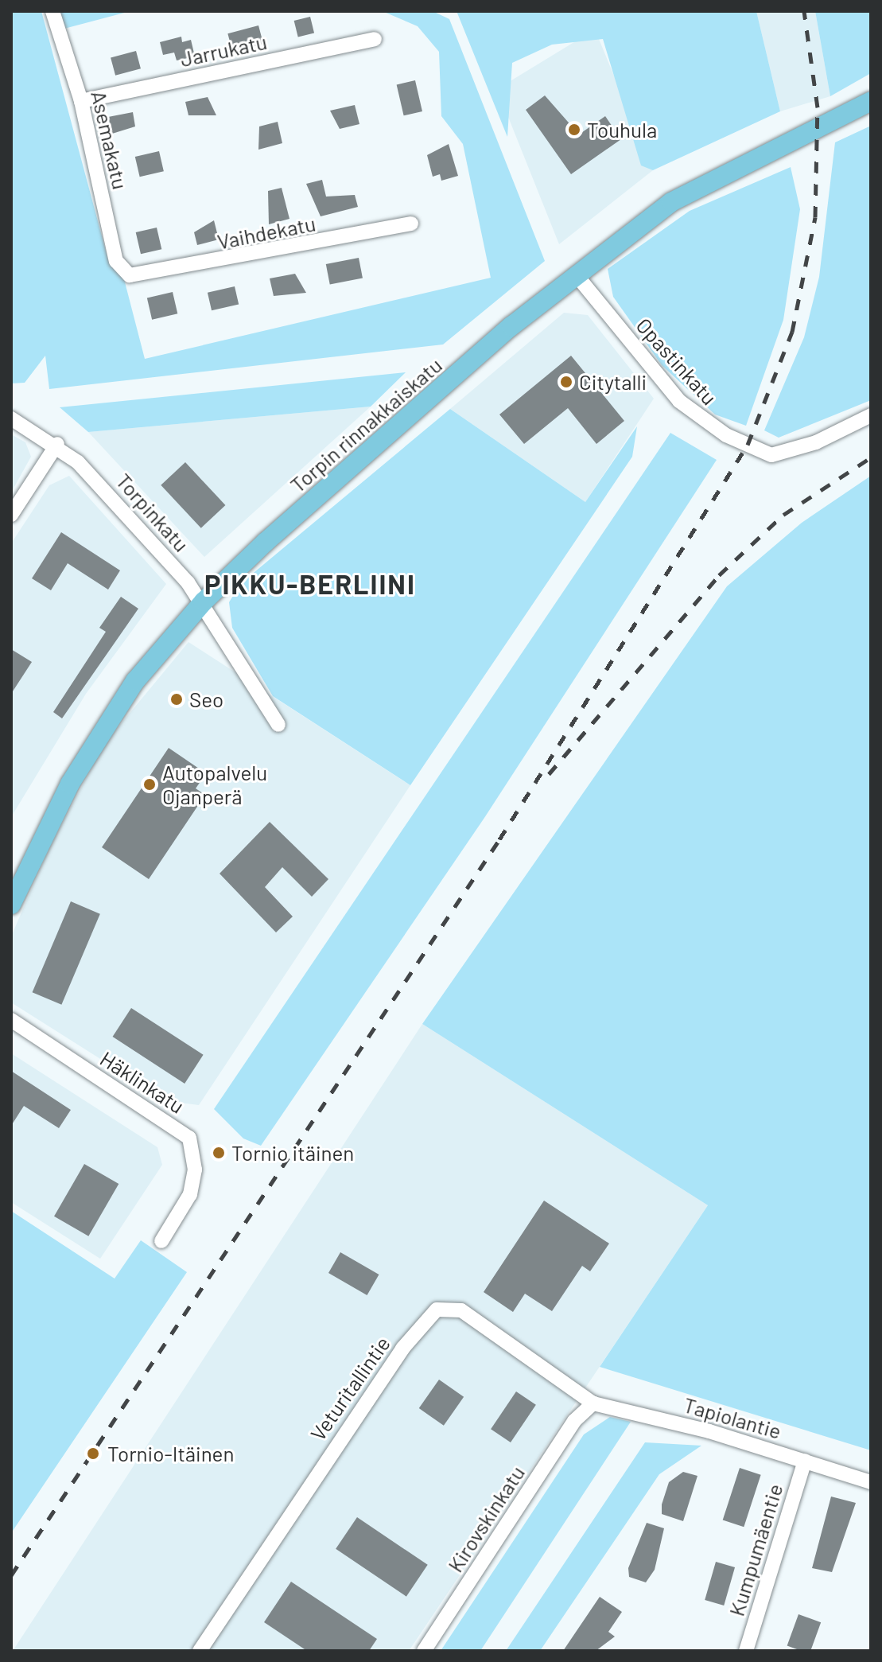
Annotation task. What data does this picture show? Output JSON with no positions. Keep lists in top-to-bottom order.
{
  "streets": {
    "main road": ["Torpin rinnakkaiskatu"],
    "street": [
      "Jarrukatu",
      "Asemakatu",
      "Vaihdekatu",
      "Opastinkatu",
      "Torpinkatu",
      "Häklinkatu",
      "Veturitallintie",
      "Tapiolantie",
      "Kirovskinkatu",
      "Kumpumäentie"
    ]
  },
  "crossings": [
    ["Jarrukatu", "Asemakatu"],
    ["Asemakatu", "Vaihdekatu"],
    ["Opastinkatu", "Torpin rinnakkaiskatu"],
    ["Torpin rinnakkaiskatu", "Torpinkatu"],
    ["Veturitallintie", "Tapiolantie"],
    ["Veturitallintie", "Kirovskinkatu"],
    ["Tapiolantie", "Kirovskinkatu"],
    ["Tapiolantie", "Kumpumäentie"]
  ],
  "districts": ["PIKKU-BERLIINI"],
  "places": [
    "Touhula",
    "Citytalli",
    "Seo",
    "Autopalvelu Ojanperä",
    "Tornio itäinen",
    "Tornio-Itäinen"
  ]
}
